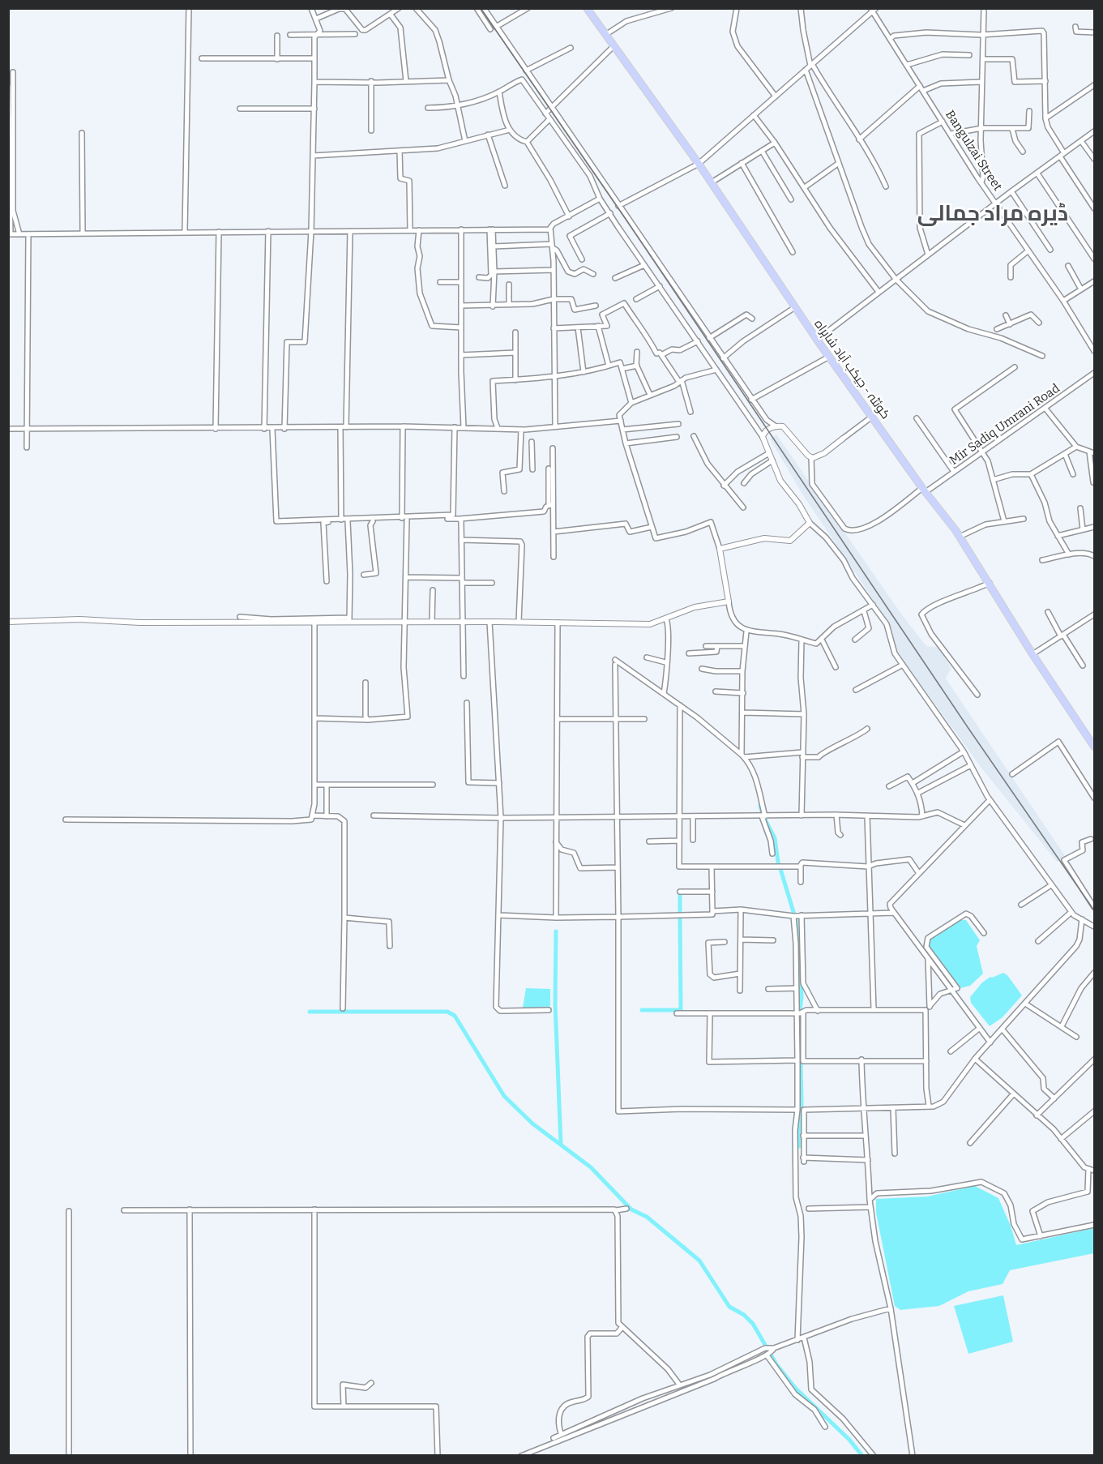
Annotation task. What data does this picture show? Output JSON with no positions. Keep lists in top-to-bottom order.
{
  "streets": {
    "highway": ["کوئٹہ - جیکب آباد شاہراہ"],
    "street": ["Bangulzai Street", "Mir Sadiq Umrani Road"]
  },
  "crossings": [
    ["کوئٹہ - جیکب آباد شاہراہ", "Mir Sadiq Umrani Road"]
  ],
  "districts": ["ڈیرہ مراد جمالی"]
}
